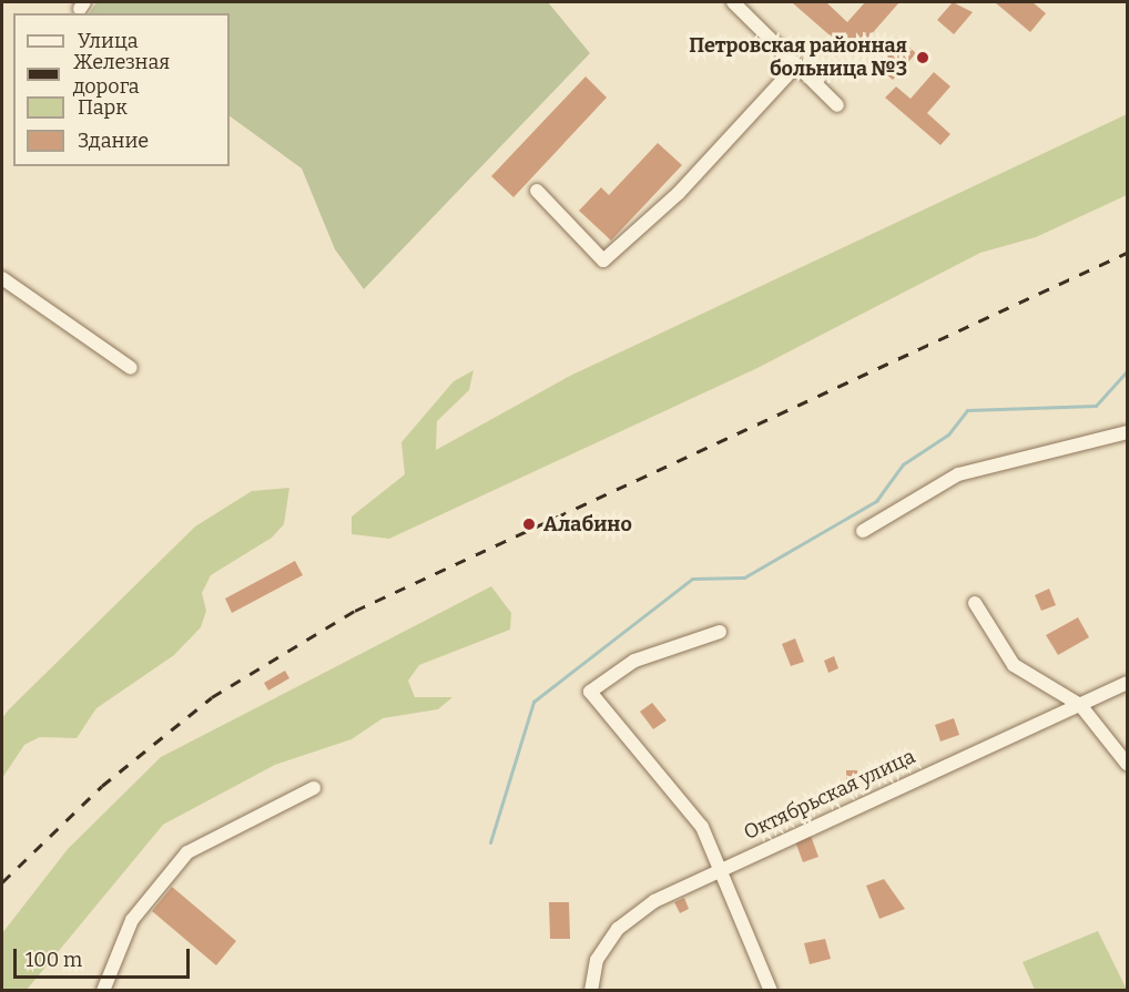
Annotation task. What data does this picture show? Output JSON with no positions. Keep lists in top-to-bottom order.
{
  "streets": {
    "street": ["Октябрьская улица"]
  },
  "places": ["Петровская районная больница №3", "Алабино"],
  "legend": [
    "Улица",
    "Железная дорога",
    "Парк",
    "Здание"
  ],
  "scale_bar": "100 m"
}
